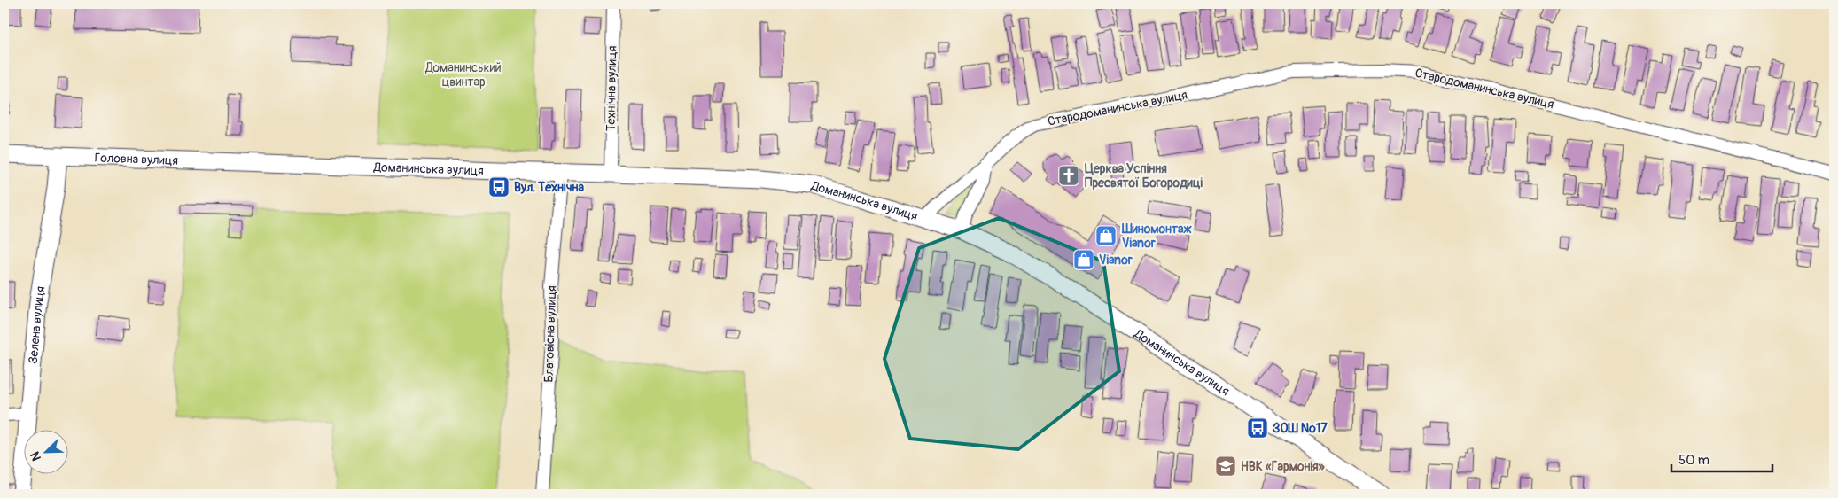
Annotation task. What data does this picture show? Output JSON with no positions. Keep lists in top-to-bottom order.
{
  "streets": {
    "main road": ["Головна вулиця", "Доманинська вулиця", "Зелена вулиця"],
    "street": ["Технічна вулиця", "Стародоманинська вулиця", "Благовісна вулиця"]
  },
  "crossings": [
    ["Технічна вулиця", "Доманинська вулиця"],
    ["Стародоманинська вулиця", "Доманинська вулиця"],
    ["Головна вулиця", "Доманинська вулиця"],
    ["Головна вулиця", "Зелена вулиця"],
    ["Доманинська вулиця", "Благовісна вулиця"]
  ],
  "parks": ["Доманинський цвинтар"],
  "places": {
    "church": ["Церква Успіння Пресвятої Богородиці"],
    "bus stop": ["Вул. Технічна", "ЗОШ №17"],
    "shop": ["Шиномонтаж Vianor", "Vianor"],
    "school or university": ["НВК «Гармонія»"]
  },
  "scale_bar": "50 m",
  "north": "bottom left"
}
